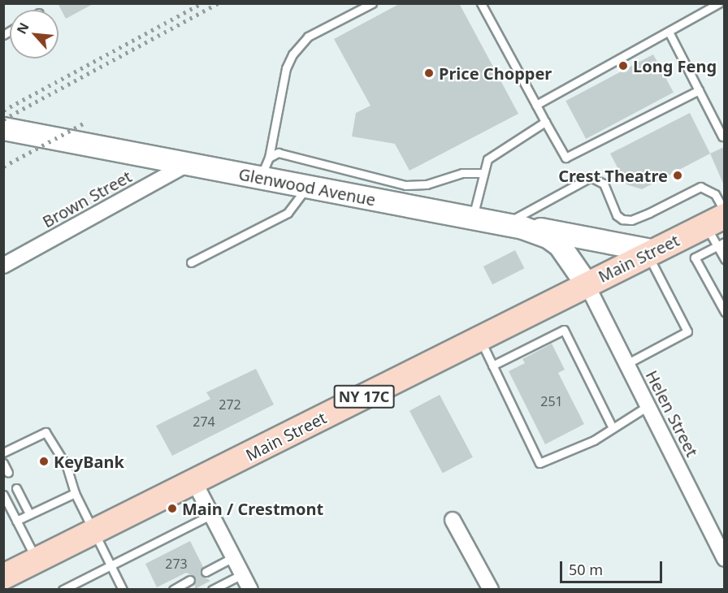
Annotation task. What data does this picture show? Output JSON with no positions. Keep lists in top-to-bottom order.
{
  "streets": {
    "main road": ["Main Street", "NY 17C"],
    "street": ["Glenwood Avenue", "Brown Street", "Helen Street"]
  },
  "crossings": [
    ["Glenwood Avenue", "Brown Street"],
    ["Glenwood Avenue", "Main Street"],
    ["Glenwood Avenue", "Helen Street"],
    ["Main Street", "Helen Street"]
  ],
  "places": [
    "Long Feng",
    "Price Chopper",
    "Crest Theatre",
    "KeyBank",
    "Main / Crestmont"
  ],
  "house_numbers": [
    "251",
    "272",
    "274",
    "273"
  ],
  "scale_bar": "50 m",
  "north": "top left"
}
